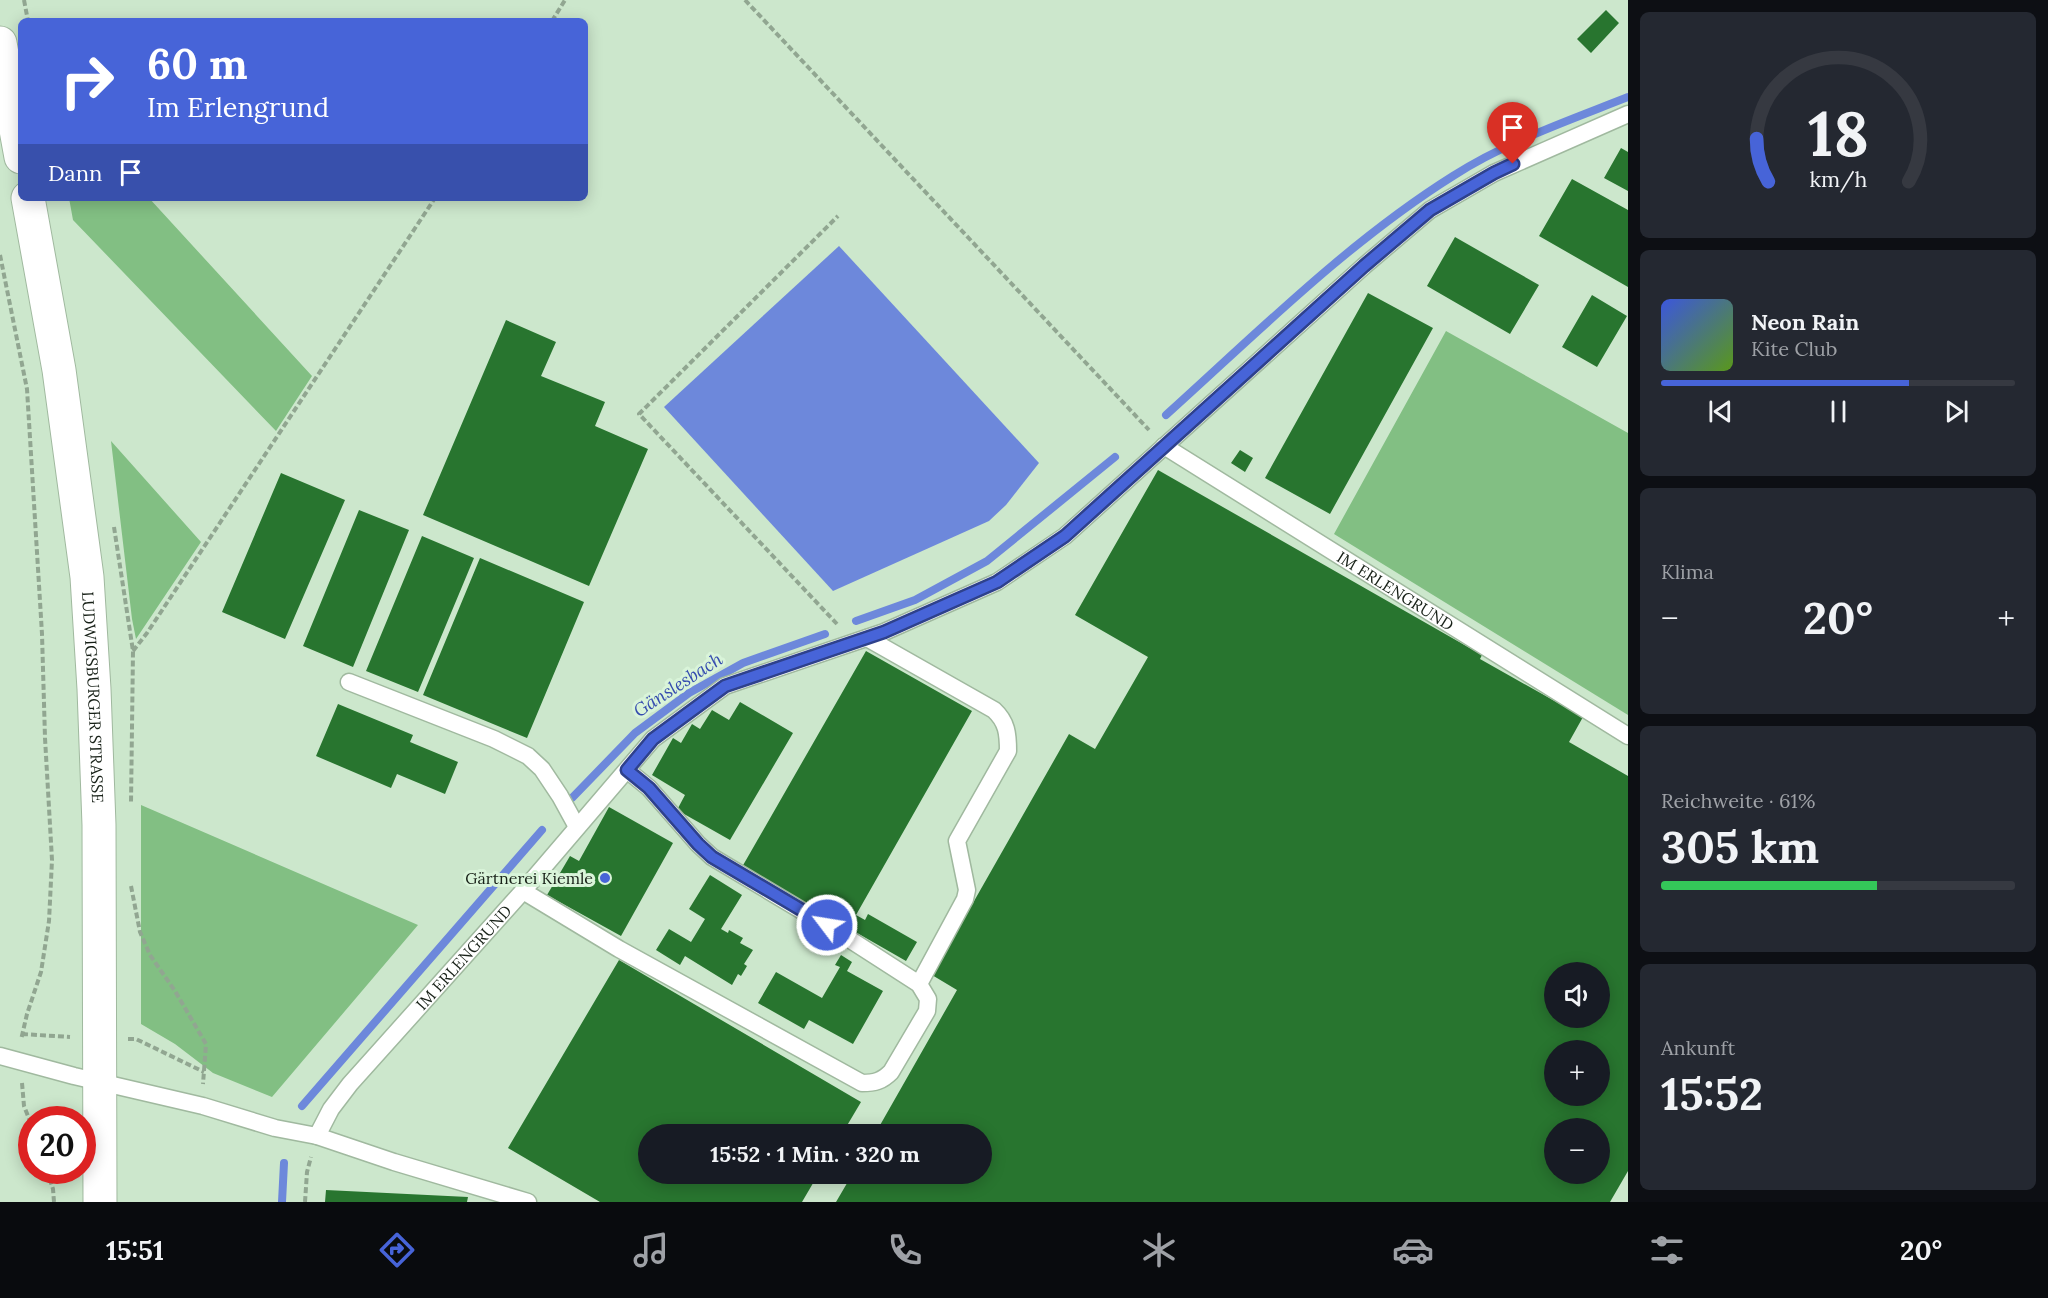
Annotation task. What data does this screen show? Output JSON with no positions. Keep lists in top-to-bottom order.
{
  "streets": {
    "main road": ["LUDWIGSBURGER STRASSE"],
    "lane": ["IM ERLENGRUND"]
  },
  "water": ["Gänslesbach"],
  "places": ["Gärtnerei Kiemle"],
  "page": {
    "turn": ["60 m", "Im Erlengrund"],
    "then": "Dann",
    "song": ["Neon Rain", "Kite Club"],
    "tile": [
      "Klima",
      ["Reichweite · 61%", "305 km"],
      ["Ankunft", "15:52"]
    ],
    "heat": ["−", "20°", "+"],
    "map_buttons": ["+", "−"],
    "limit": "20",
    "trip": "15:52 · 1 Min. · 320 m",
    "tabs": ["15:51", "20°"],
    "gauge": ["18", "km/h"]
  }
}
